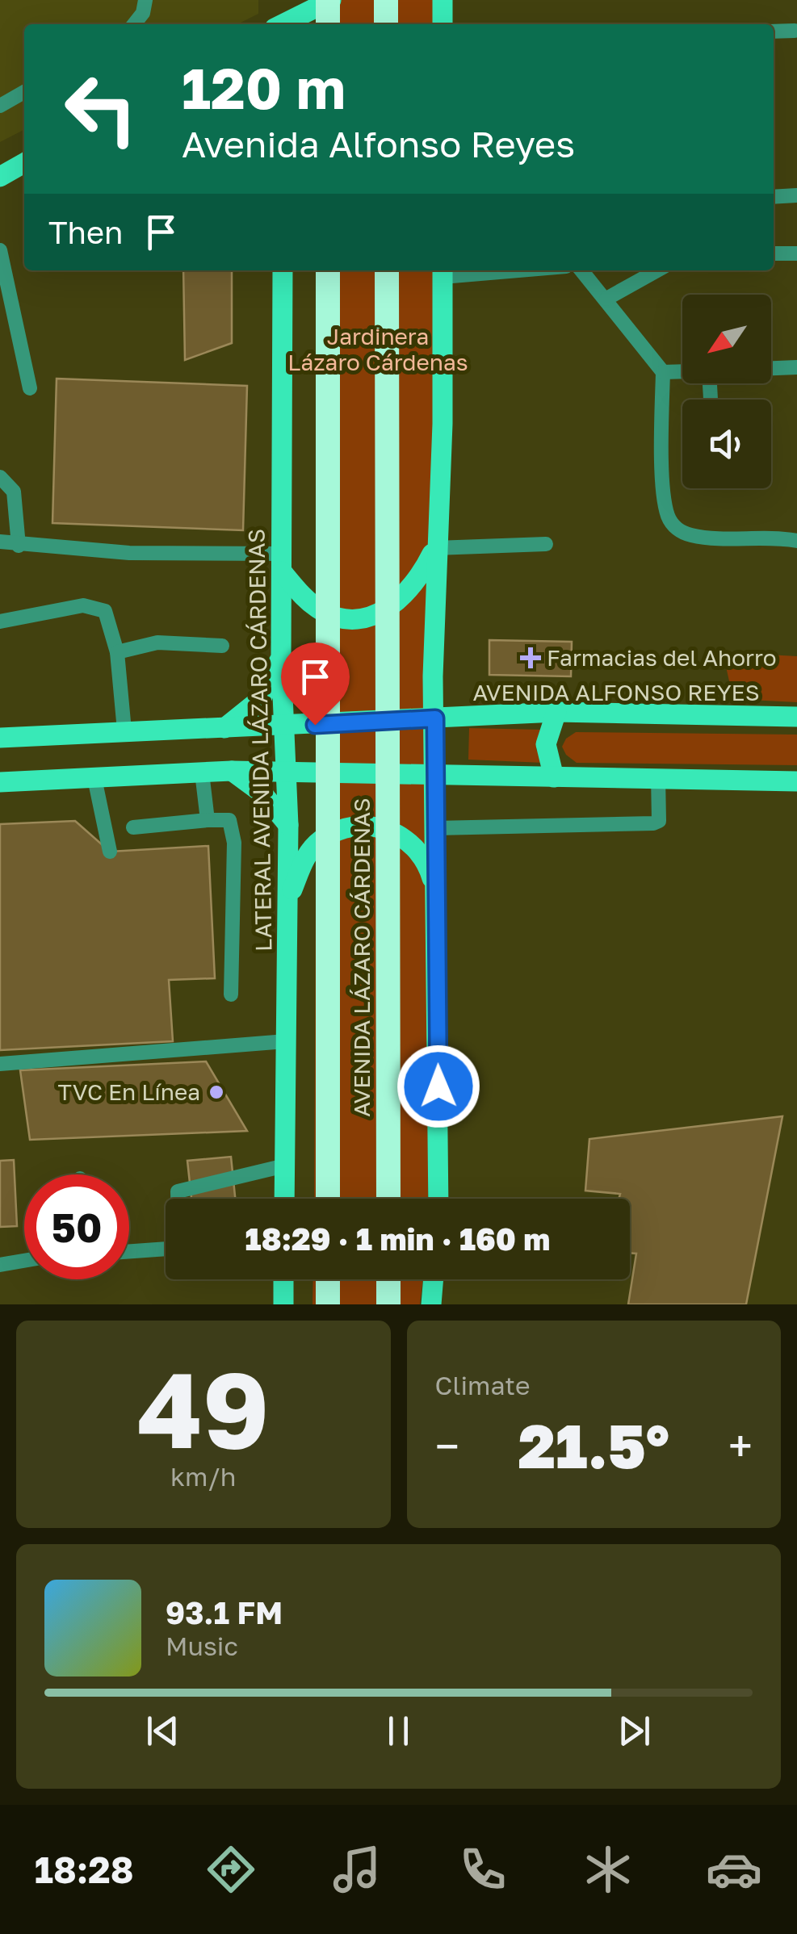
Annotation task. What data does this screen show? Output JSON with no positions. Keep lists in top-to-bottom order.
{
  "streets": {
    "highway": ["AVENIDA LÁZARO CÁRDENAS"],
    "main road": ["AVENIDA ALFONSO REYES", "LATERAL AVENIDA LÁZARO CÁRDENAS"]
  },
  "crossings": [
    ["AVENIDA ALFONSO REYES", "LATERAL AVENIDA LÁZARO CÁRDENAS"]
  ],
  "parks": ["Jardinera Lázaro Cárdenas"],
  "places": {
    "health": ["Farmacias del Ahorro"],
    "other": ["TVC En Línea"]
  },
  "north": "bottom left",
  "page": {
    "turn": ["120 m", "Avenida Alfonso Reyes"],
    "then": "Then",
    "limit": "50",
    "trip": "18:29 · 1 min · 160 m",
    "tile": [
      ["49", "km/h"],
      "Climate"
    ],
    "heat": ["−", "21.5°", "+"],
    "song": ["93.1 FM", "Music"],
    "tabs": "18:28"
  }
}
